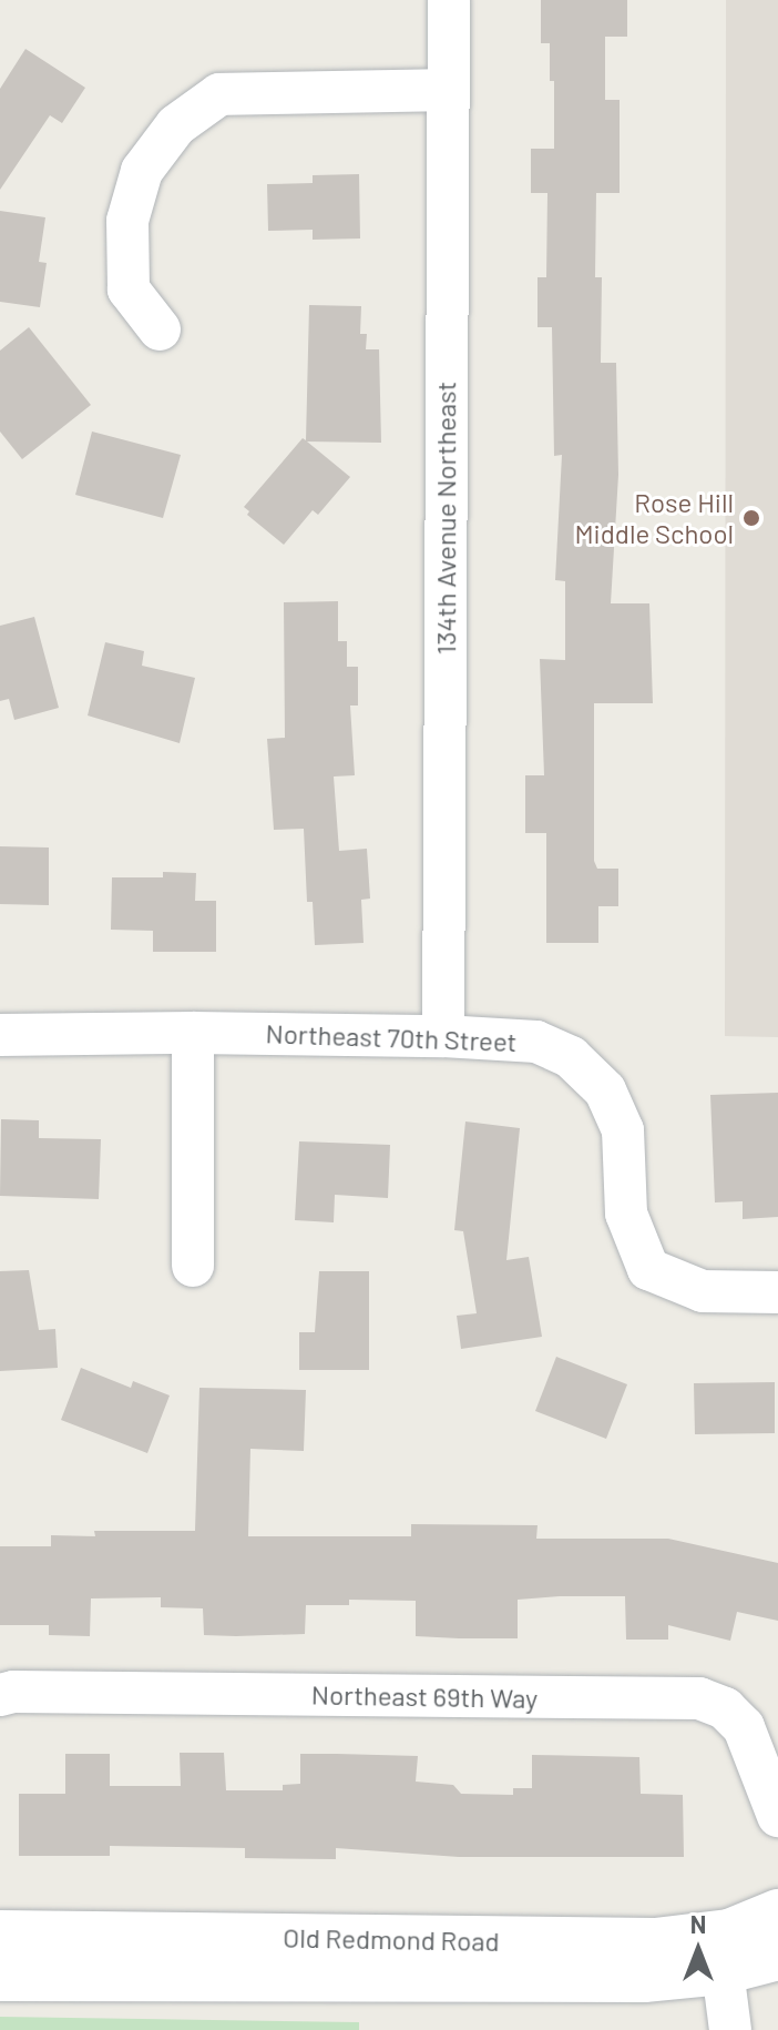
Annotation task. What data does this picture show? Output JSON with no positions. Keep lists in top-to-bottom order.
{
  "streets": {
    "main road": ["Old Redmond Road"],
    "street": ["134th Avenue Northeast", "Northeast 70th Street", "Northeast 69th Way"]
  },
  "crossings": [
    ["134th Avenue Northeast", "Northeast 70th Street"]
  ],
  "places": ["Rose Hill Middle School"],
  "north": "top"
}
